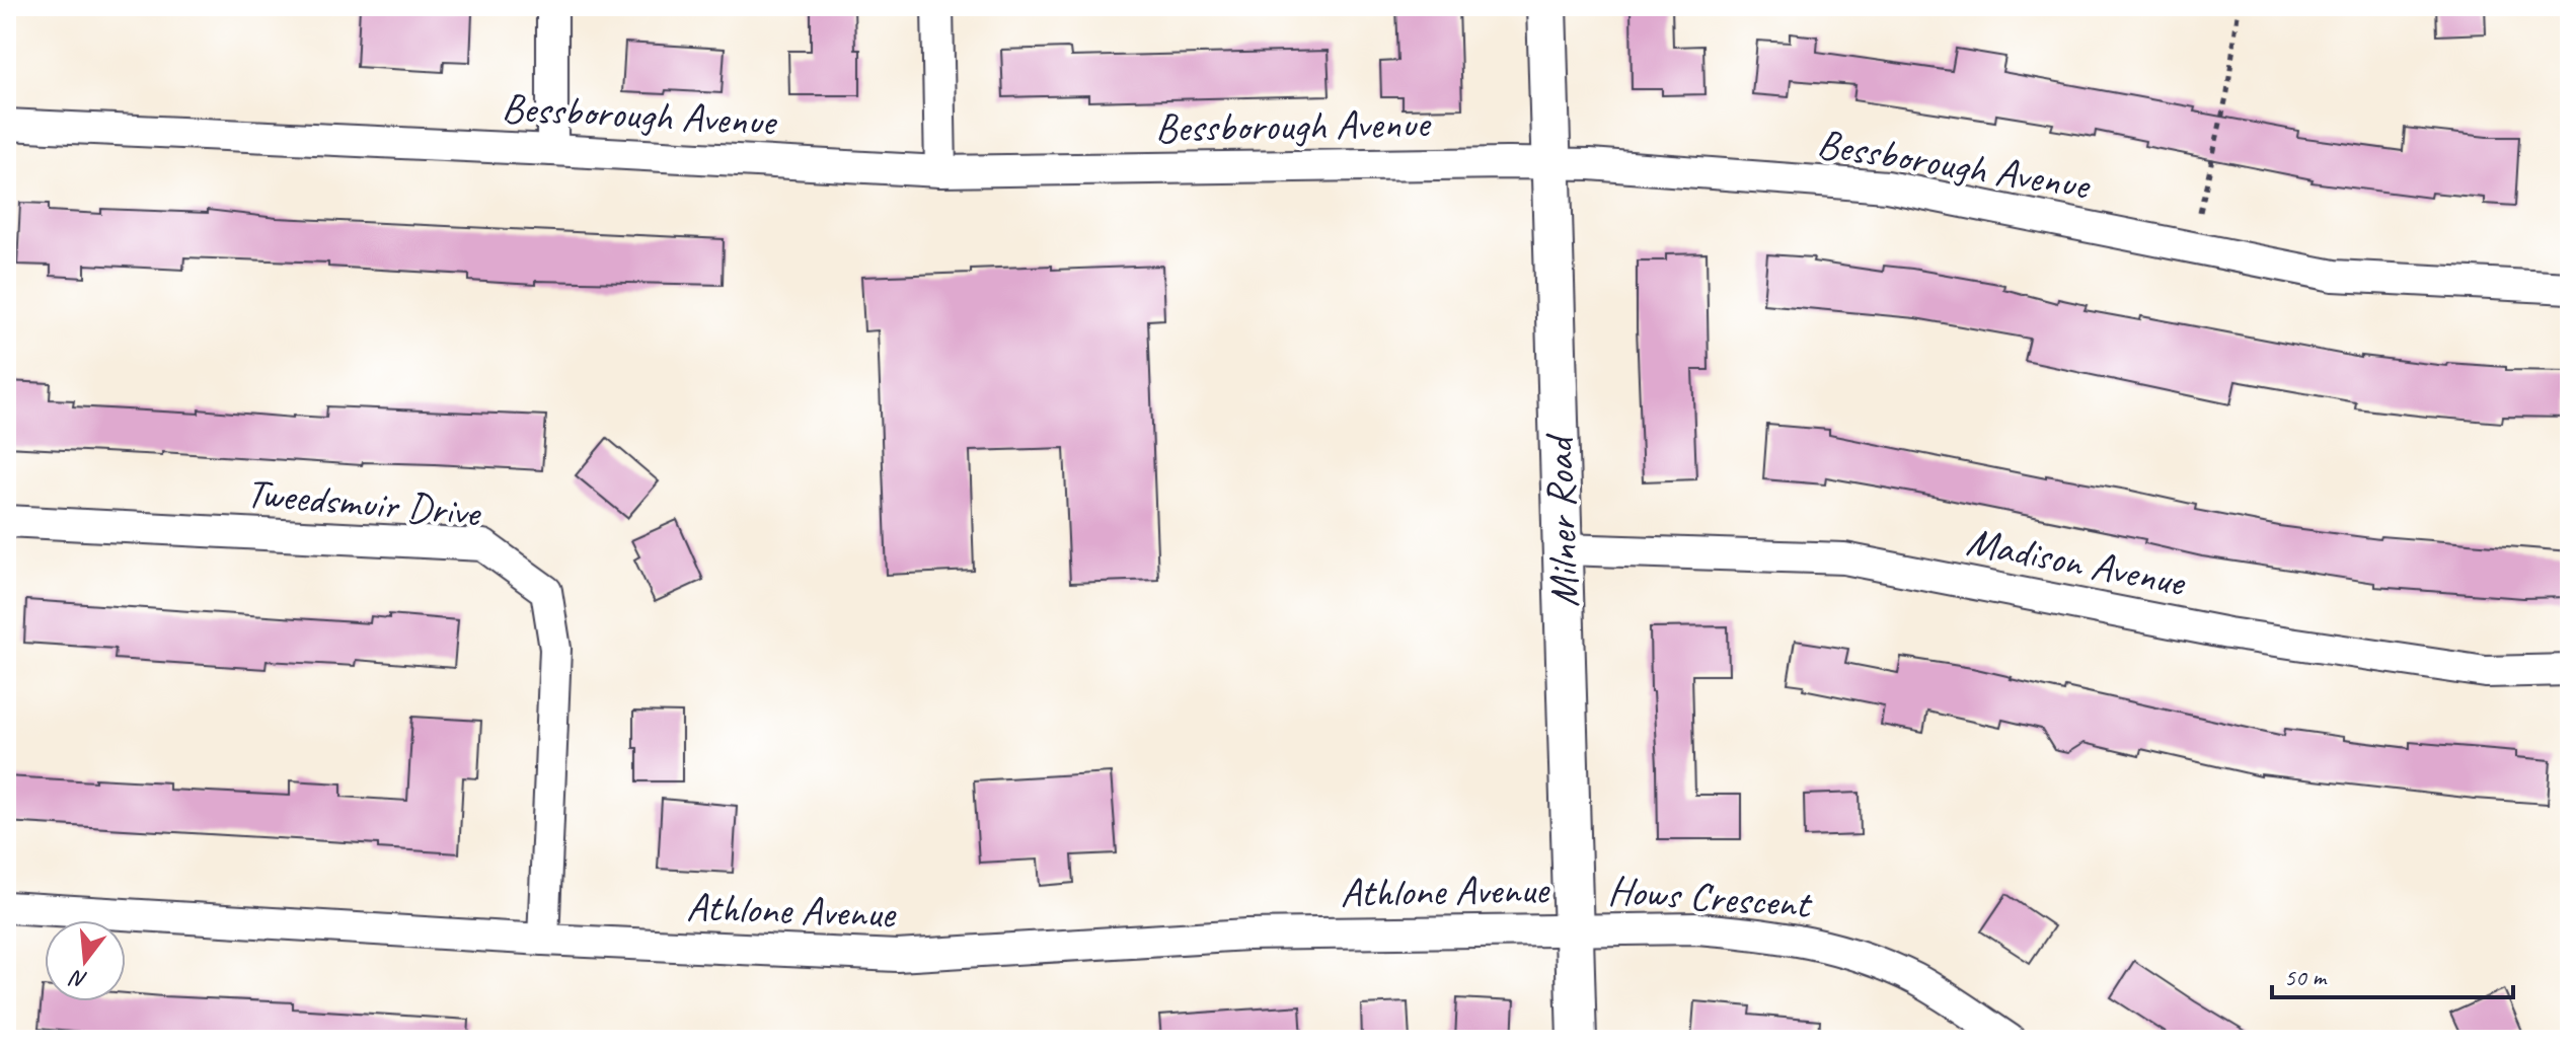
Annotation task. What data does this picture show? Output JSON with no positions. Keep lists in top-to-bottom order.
{
  "streets": {
    "street": [
      "Bessborough Avenue",
      "Tweedsmuir Drive",
      "Milner Road",
      "Madison Avenue",
      "Athlone Avenue",
      "Hows Crescent"
    ]
  },
  "crossings": [
    ["Bessborough Avenue", "Milner Road"],
    ["Tweedsmuir Drive", "Athlone Avenue"],
    ["Milner Road", "Madison Avenue"],
    ["Milner Road", "Athlone Avenue"],
    ["Milner Road", "Hows Crescent"],
    ["Athlone Avenue", "Hows Crescent"]
  ],
  "scale_bar": "50 m",
  "north": "bottom"
}
